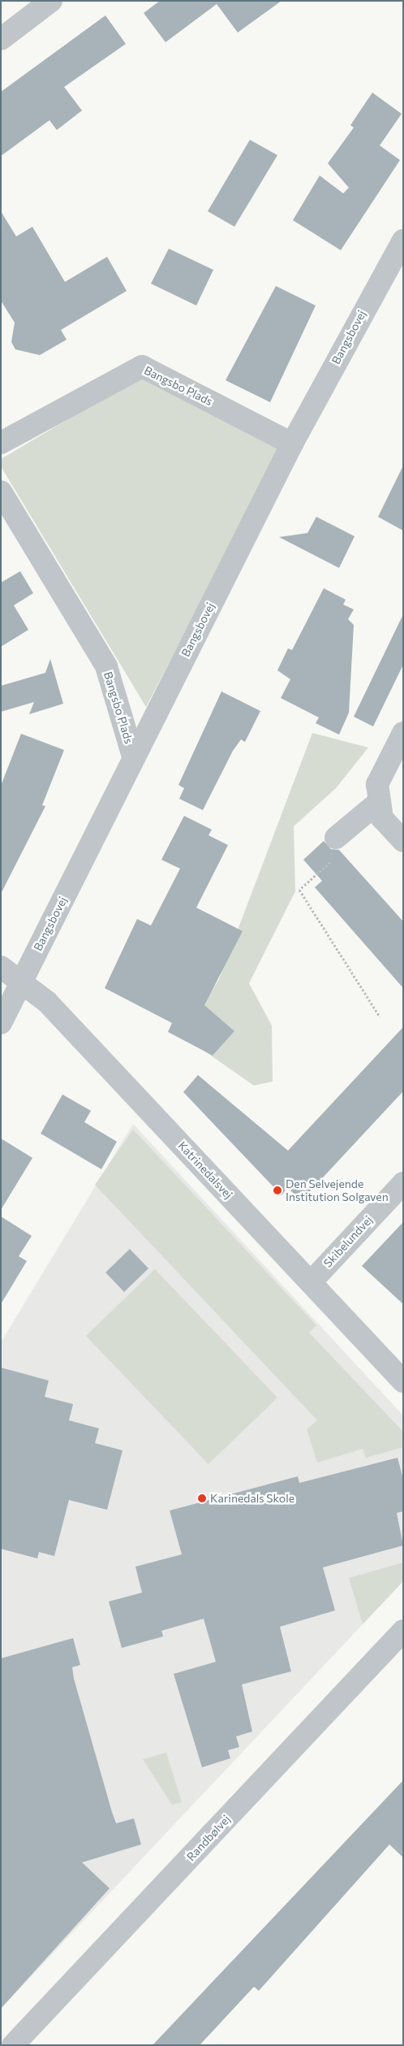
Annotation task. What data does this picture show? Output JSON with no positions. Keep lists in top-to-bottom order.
{
  "streets": {
    "street": [
      "Bangsbovej",
      "Bangsbo Plads",
      "Katrinedalsvej",
      "Skibelundvej",
      "Randbølvej"
    ]
  },
  "crossings": [
    ["Bangsbovej", "Bangsbo Plads"],
    ["Bangsbovej", "Katrinedalsvej"],
    ["Katrinedalsvej", "Skibelundvej"]
  ],
  "places": ["Den Selvejende Institution Solgaven", "Karinedals Skole"]
}
